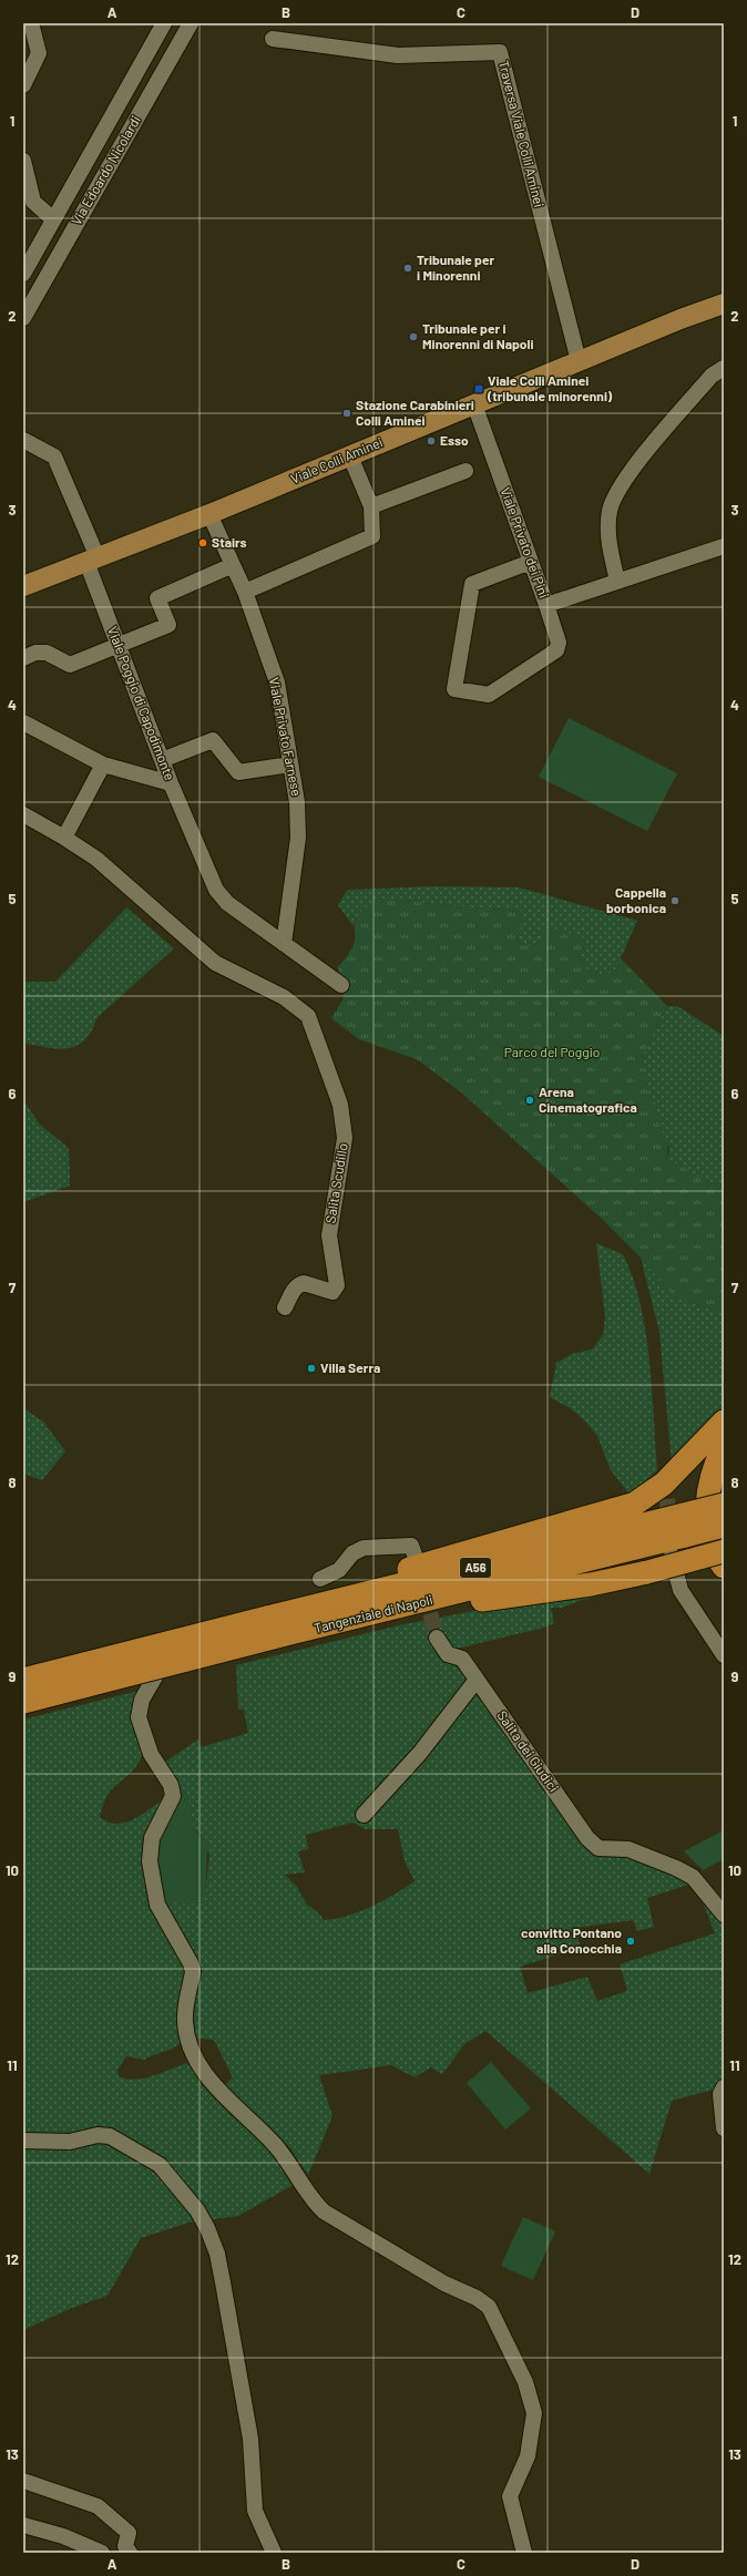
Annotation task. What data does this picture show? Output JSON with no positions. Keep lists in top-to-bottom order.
{
  "streets": {
    "highway": ["A56", "Tangenziale di Napoli"],
    "main road": ["Viale Colli Aminei"],
    "street": [
      "Traversa Viale Colli Aminei",
      "Via Edoardo Nicolardi",
      "Viale Privato dei Pini",
      "Viale Poggio di Capodimonte",
      "Viale Privato Farnese",
      "Salita Scudillo",
      "Salita dei Giudici"
    ]
  },
  "crossings": [
    ["Traversa Viale Colli Aminei", "Viale Colli Aminei"],
    ["Viale Colli Aminei", "Viale Privato dei Pini"],
    ["Viale Colli Aminei", "Viale Poggio di Capodimonte"],
    ["Viale Colli Aminei", "Viale Privato Farnese"]
  ],
  "parks": ["Parco del Poggio"],
  "places": {
    "other": [
      "Tribunale per i Minorenni",
      "Tribunale per i Minorenni di Napoli",
      "Stazione Carabinieri Colli Aminei",
      "Esso",
      "Stairs",
      "Cappella borbonica",
      "Arena Cinematografica",
      "Villa Serra",
      "convitto Pontano alla Conocchia"
    ],
    "transit": ["Viale Colli Aminei (tribunale minorenni)"]
  },
  "grid": {
    "columns": [
      "A",
      "B",
      "C",
      "D"
    ],
    "rows": [
      "1",
      "2",
      "3",
      "4",
      "5",
      "6",
      "7",
      "8",
      "9",
      "10",
      "11",
      "12",
      "13"
    ]
  }
}
